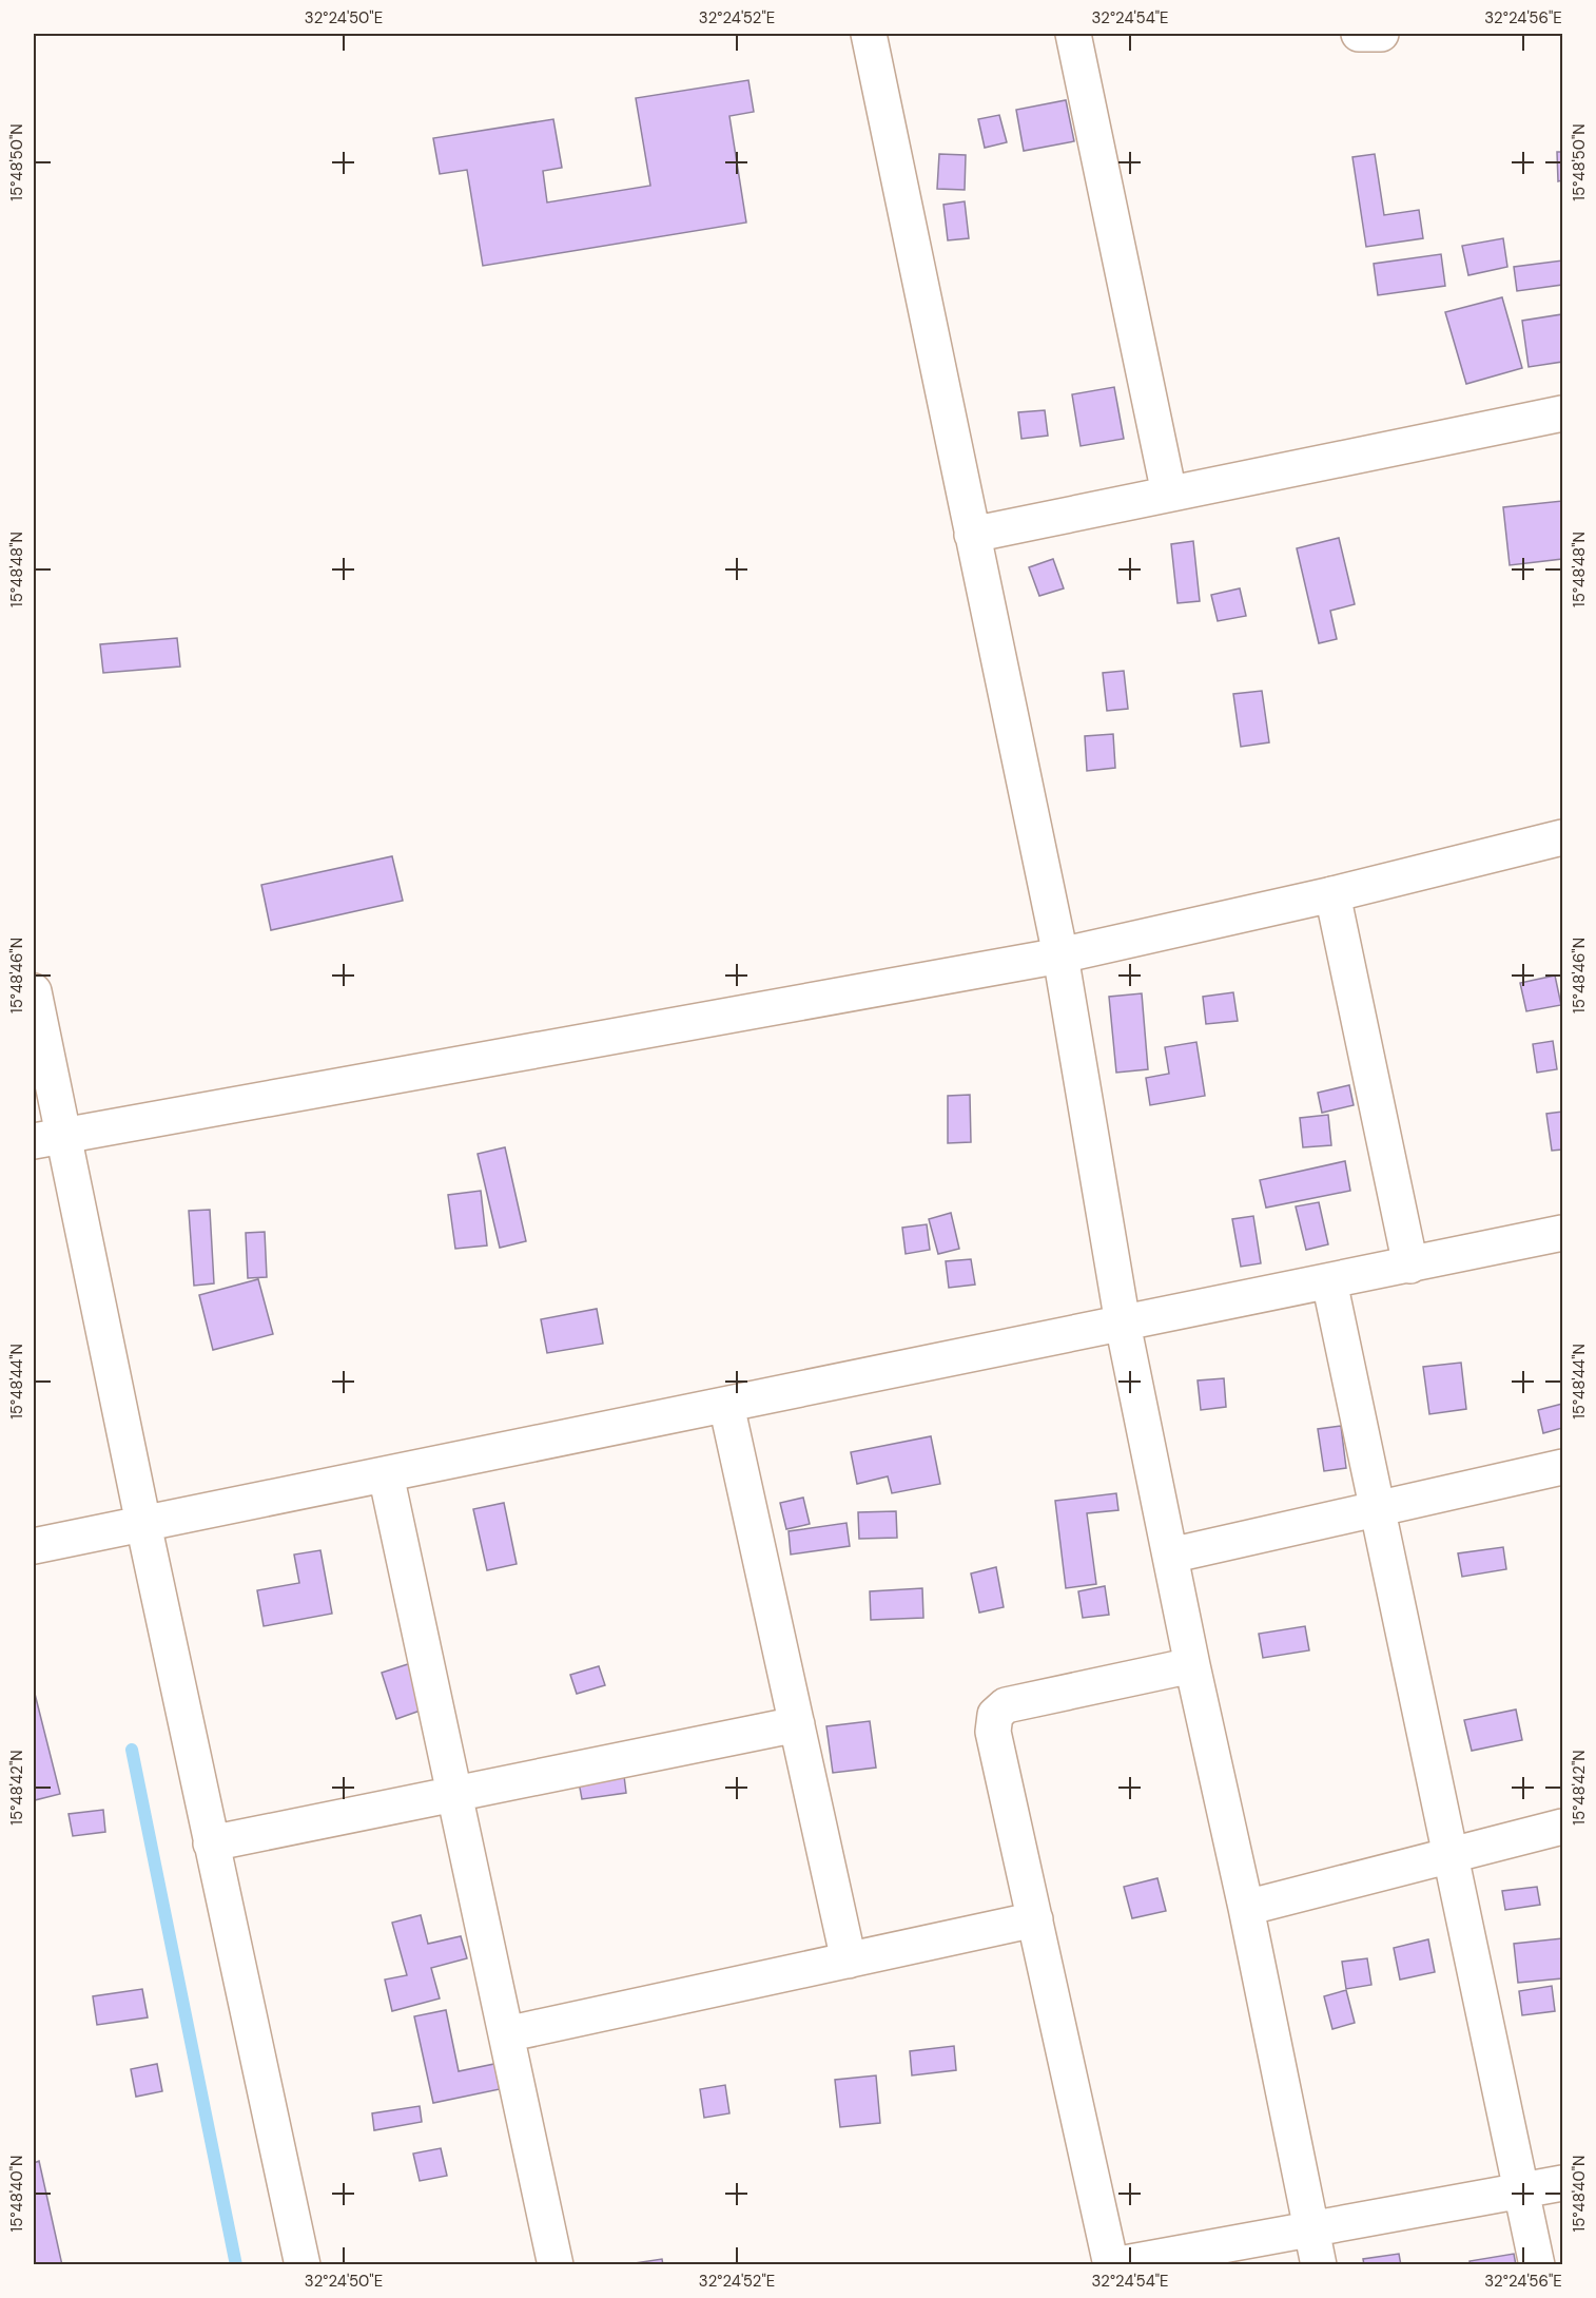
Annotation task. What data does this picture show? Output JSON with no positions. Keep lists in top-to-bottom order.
{
  "coordinates": [
    "32°24'50\"E",
    "32°24'52\"E",
    "32°24'54\"E",
    "32°24'56\"E",
    "15°48'50\"N",
    "15°48'48\"N",
    "15°48'46\"N",
    "15°48'44\"N",
    "15°48'42\"N",
    "15°48'40\"N"
  ]
}
